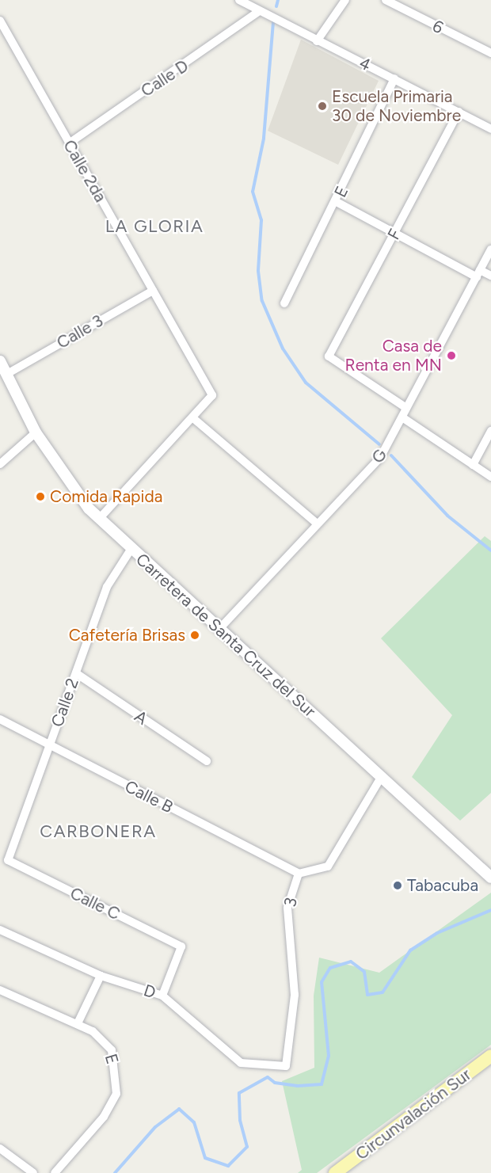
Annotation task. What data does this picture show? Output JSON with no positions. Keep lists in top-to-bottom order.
{
  "streets": {
    "main road": ["Carretera de Santa Cruz del Sur", "Circunvalación Sur"],
    "street": [
      "6",
      "4",
      "Calle D",
      "Calle 2da",
      "E",
      "F",
      "Calle 3",
      "G",
      "Calle 2",
      "A",
      "Calle B",
      "3",
      "Calle C",
      "D"
    ]
  },
  "crossings": [
    ["4", "Calle D"],
    ["4", "E"],
    ["4", "F"],
    ["Calle D", "Calle 2da"],
    ["Calle 2da", "Calle 3"],
    ["F", "G"],
    ["Calle 3", "Carretera de Santa Cruz del Sur"],
    ["G", "Carretera de Santa Cruz del Sur"],
    ["Carretera de Santa Cruz del Sur", "Calle 2"],
    ["Calle 2", "A"],
    ["Calle 2", "Calle B"],
    ["Calle 2", "Calle C"],
    ["Calle B", "3"],
    ["3", "D"],
    ["Calle C", "D"]
  ],
  "districts": ["LA GLORIA", "CARBONERA"],
  "places": [
    "Escuela Primaria 30 de Noviembre",
    "Casa de Renta en MN",
    "Comida Rapida",
    "Cafetería Brisas",
    "Tabacuba"
  ]
}
